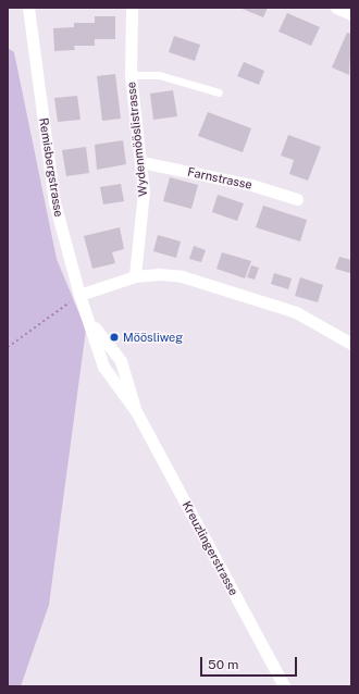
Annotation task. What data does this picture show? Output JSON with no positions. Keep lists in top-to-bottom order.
{
  "streets": {
    "street": [
      "Wydenmööslistrasse",
      "Remisbergstrasse",
      "Farnstrasse",
      "Kreuzlingerstrasse"
    ]
  },
  "crossings": [
    ["Wydenmööslistrasse", "Farnstrasse"],
    ["Remisbergstrasse", "Kreuzlingerstrasse"]
  ],
  "places": ["Möösliweg"],
  "scale_bar": "50 m"
}
